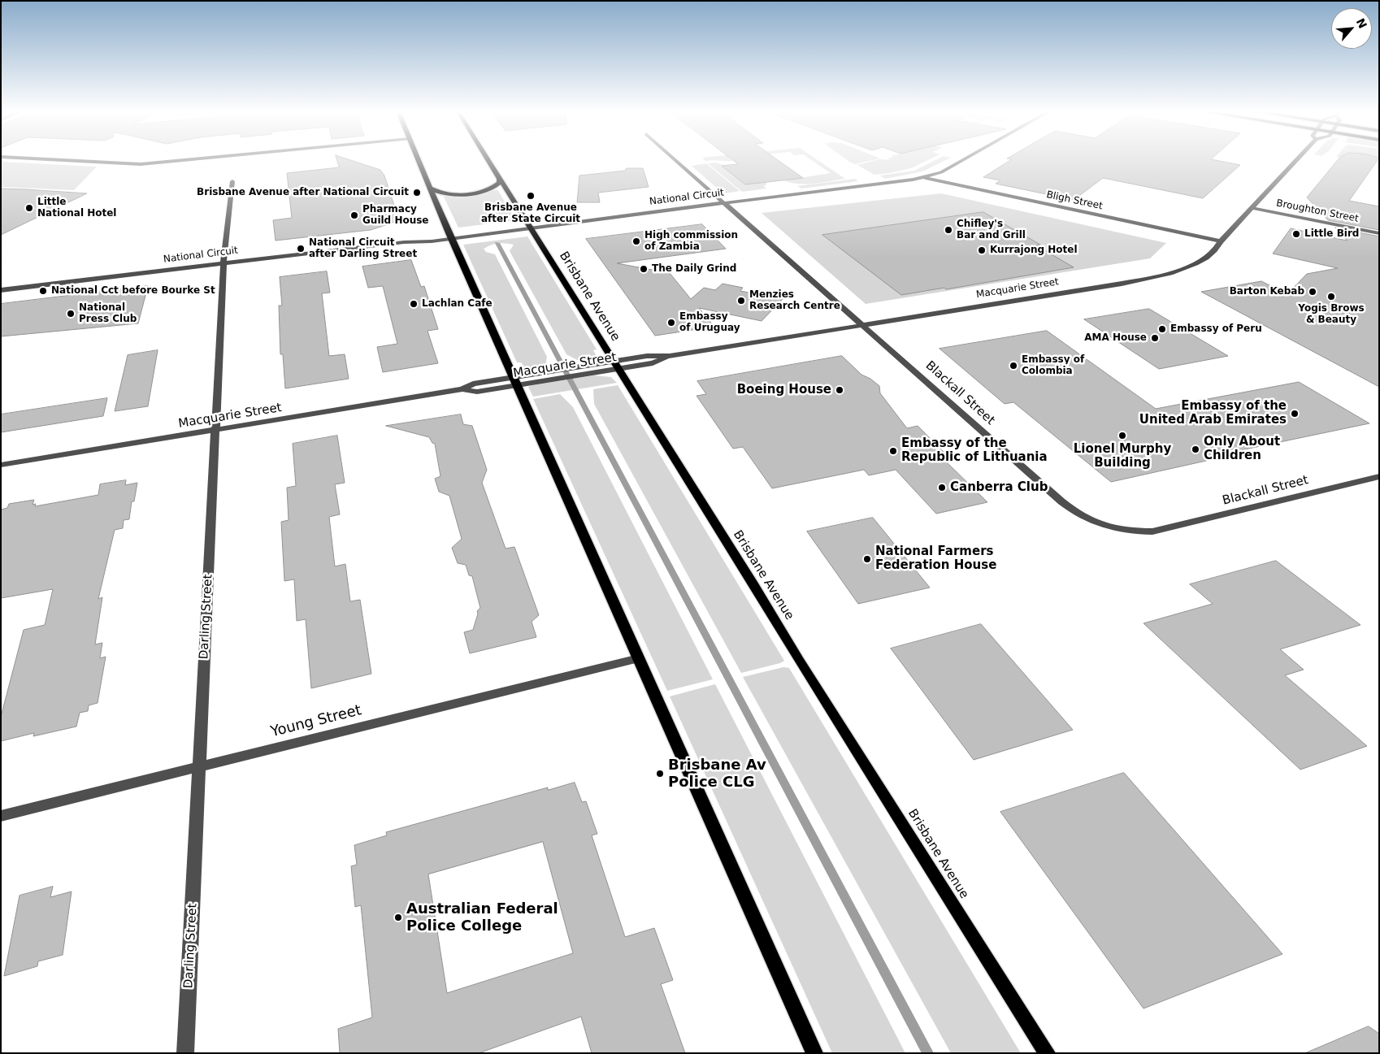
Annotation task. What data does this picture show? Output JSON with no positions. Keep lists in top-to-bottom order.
{
  "streets": {
    "main road": ["Brisbane Avenue"],
    "street": [
      "National Circuit",
      "Bligh Street",
      "Broughton Street",
      "Macquarie Street",
      "Blackall Street",
      "Darling Street",
      "Young Street"
    ]
  },
  "crossings": [
    ["National Circuit", "Bligh Street"],
    ["National Circuit", "Brisbane Avenue"],
    ["National Circuit", "Blackall Street"],
    ["National Circuit", "Darling Street"],
    ["Bligh Street", "Macquarie Street"],
    ["Broughton Street", "Macquarie Street"],
    ["Macquarie Street", "Brisbane Avenue"],
    ["Macquarie Street", "Blackall Street"],
    ["Macquarie Street", "Darling Street"],
    ["Darling Street", "Young Street"]
  ],
  "places": [
    "Brisbane Avenue after National Circuit",
    "Brisbane Avenue after State Circuit",
    "Little National Hotel",
    "Pharmacy Guild House",
    "Chifley's Bar and Grill",
    "Little Bird",
    "High commission of Zambia",
    "National Circuit after Darling Street",
    "Kurrajong Hotel",
    "The Daily Grind",
    "National Cct before Bourke St",
    "Barton Kebab",
    "Yogis Brows & Beauty",
    "Menzies Research Centre",
    "Lachlan Cafe",
    "National Press Club",
    "Embassy of Uruguay",
    "Embassy of Peru",
    "AMA House",
    "Embassy of Colombia",
    "Boeing House",
    "Embassy of the United Arab Emirates",
    "Lionel Murphy Building",
    "Only About Children",
    "Embassy of the Republic of Lithuania",
    "Canberra Club",
    "National Farmers Federation House",
    "Brisbane Av Police CLG",
    "Australian Federal Police College"
  ],
  "north": "top right"
}
